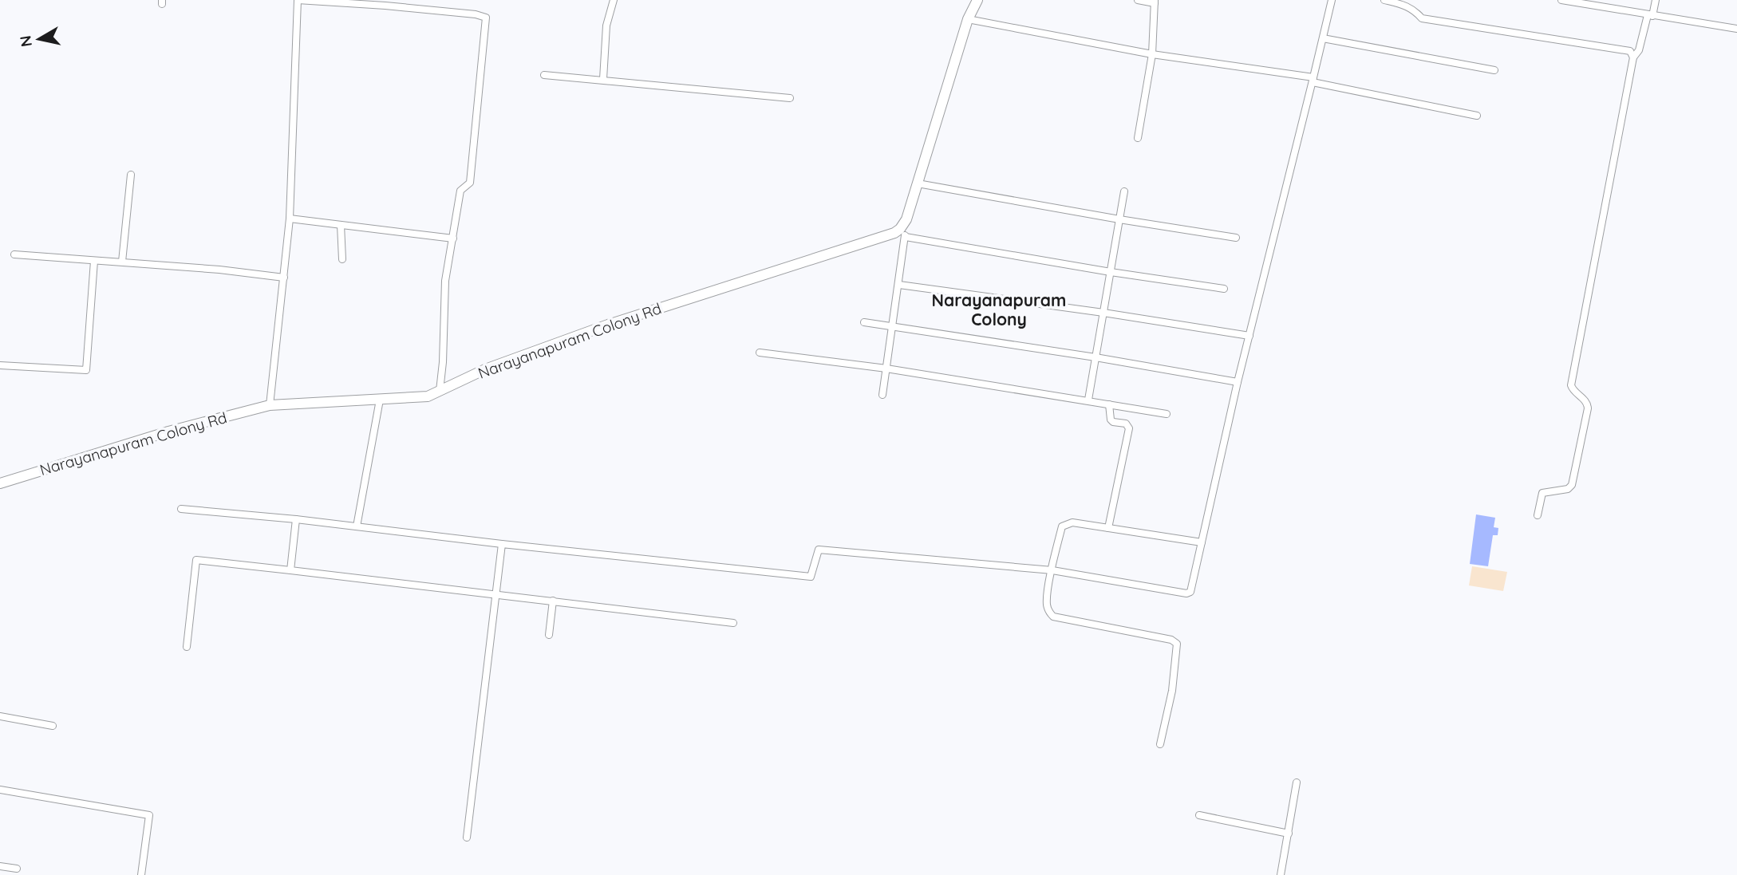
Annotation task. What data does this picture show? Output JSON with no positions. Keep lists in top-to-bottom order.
{
  "streets": {
    "street": ["Narayanapuram Colony Rd"]
  },
  "districts": ["Narayanapuram Colony"],
  "north": "left"
}
